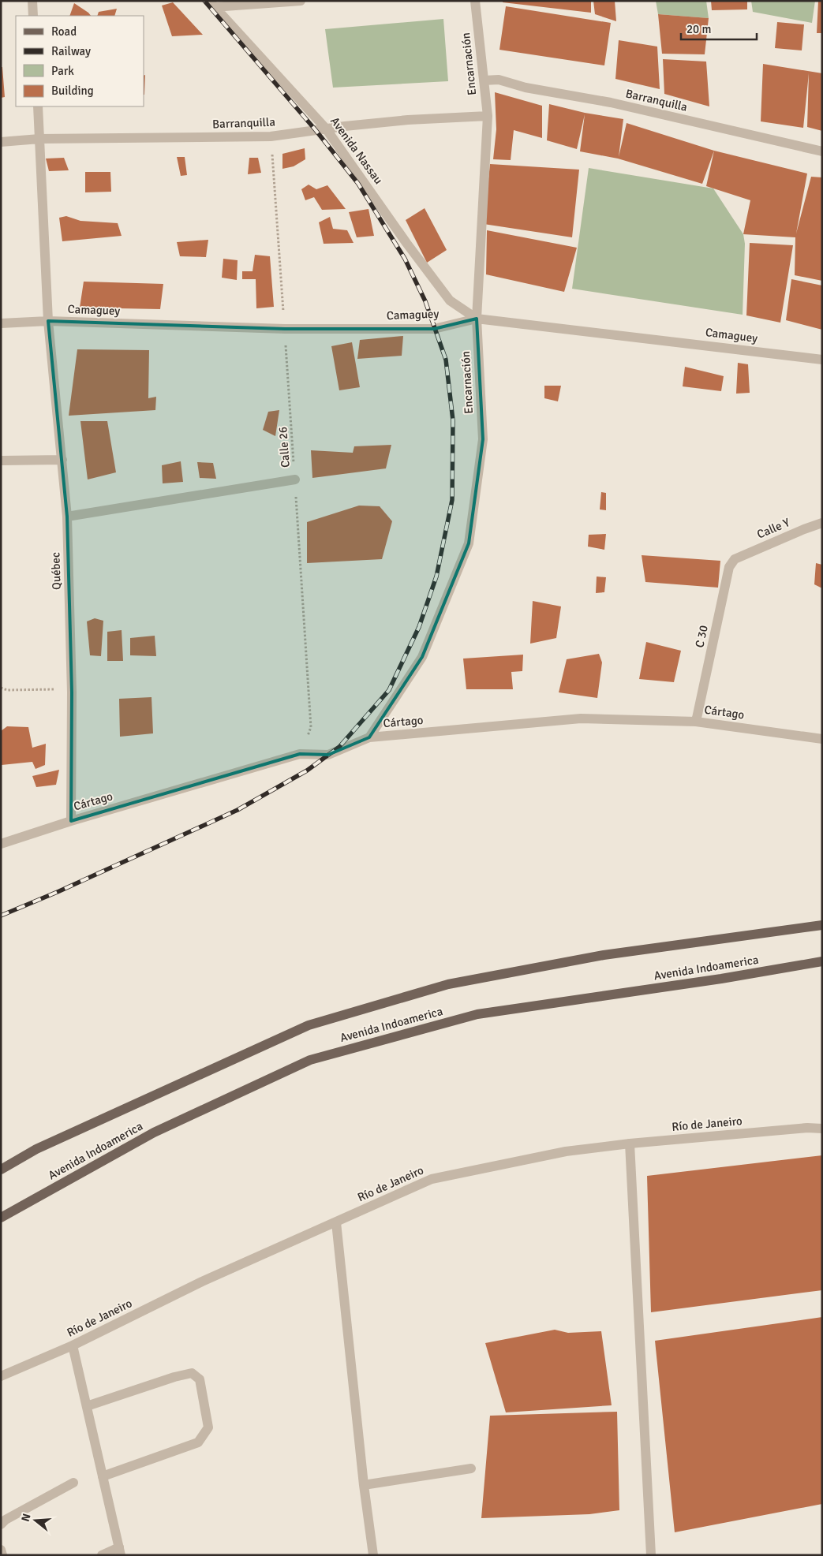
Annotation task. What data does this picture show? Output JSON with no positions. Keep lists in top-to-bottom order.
{
  "streets": {
    "main road": ["Avenida Indoamerica"],
    "street": [
      "Encarnación",
      "Barranquilla",
      "Avenida Nassau",
      "Camaguey",
      "Calle Y",
      "Québec",
      "C 30",
      "Cártago",
      "Río de Janeiro"
    ],
    "path": ["Calle 26"]
  },
  "crossings": [
    ["Encarnación", "Barranquilla"],
    ["Encarnación", "Avenida Nassau"],
    ["Encarnación", "Camaguey"],
    ["Encarnación", "Cártago"],
    ["Barranquilla", "Avenida Nassau"],
    ["Barranquilla", "Calle 26"],
    ["Barranquilla", "Québec"],
    ["Avenida Nassau", "Camaguey"],
    ["Camaguey", "Calle 26"],
    ["Camaguey", "Québec"],
    ["Calle 26", "Cártago"],
    ["Calle Y", "C 30"],
    ["Québec", "Cártago"],
    ["C 30", "Cártago"]
  ],
  "legend": [
    "Road",
    "Railway",
    "Park",
    "Building"
  ],
  "scale_bar": "20 m",
  "north": "left"
}
